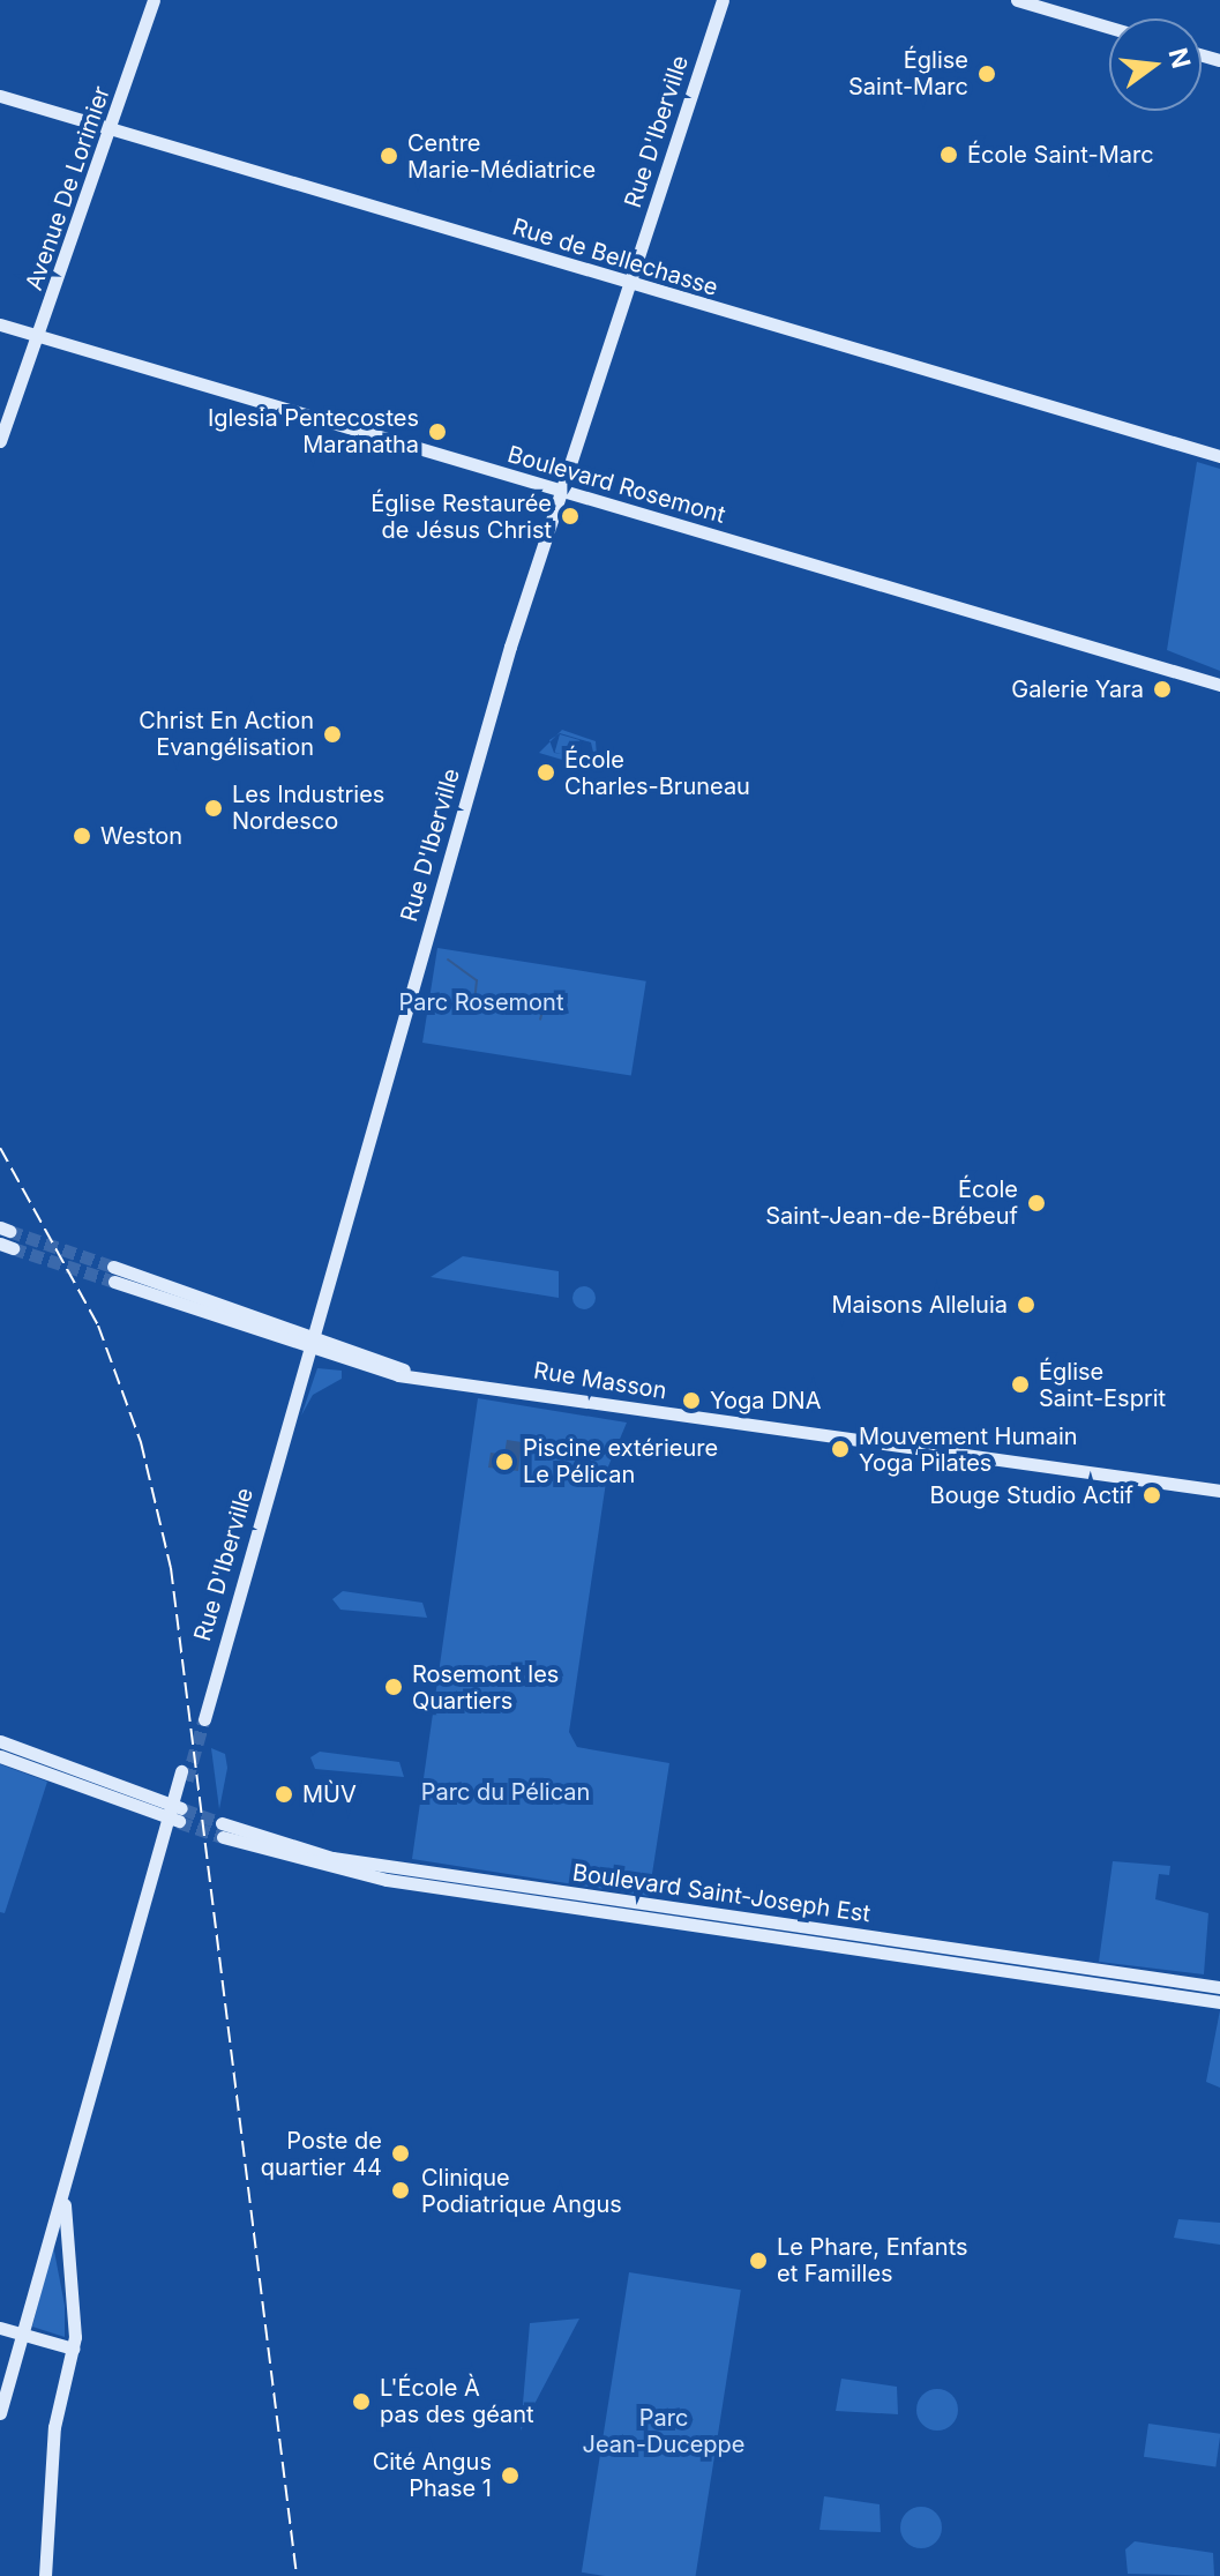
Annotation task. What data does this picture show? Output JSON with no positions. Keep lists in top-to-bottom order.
{
  "streets": {
    "main road": [
      "Rue D'Iberville",
      "Avenue De Lorimier",
      "Rue de Bellechasse",
      "Boulevard Rosemont",
      "Rue Masson",
      "Boulevard Saint-Joseph Est"
    ]
  },
  "crossings": [
    ["Rue D'Iberville", "Rue de Bellechasse"],
    ["Rue D'Iberville", "Boulevard Rosemont"],
    ["Rue D'Iberville", "Rue Masson"],
    ["Avenue De Lorimier", "Rue de Bellechasse"],
    ["Avenue De Lorimier", "Boulevard Rosemont"]
  ],
  "parks": ["Parc Rosemont", "Parc du Pélican", "Parc Jean-Duceppe"],
  "places": [
    "Église Saint-Marc",
    "École Saint-Marc",
    "Centre Marie-Médiatrice",
    "Iglesia Pentecostes Maranatha",
    "Église Restaurée de Jésus Christ",
    "Galerie Yara",
    "Christ En Action Evangélisation",
    "École Charles-Bruneau",
    "Les Industries Nordesco",
    "Weston",
    "École Saint-Jean-de-Brébeuf",
    "Maisons Alleluia",
    "Église Saint-Esprit",
    "Yoga DNA",
    "Mouvement Humain Yoga Pilates",
    "Piscine extérieure Le Pélican",
    "Bouge Studio Actif",
    "Rosemont les Quartiers",
    "MÙV",
    "Poste de quartier 44",
    "Clinique Podiatrique Angus",
    "Le Phare, Enfants et Familles",
    "L'École À pas des géant",
    "Cité Angus Phase 1"
  ],
  "north": "right"
}
